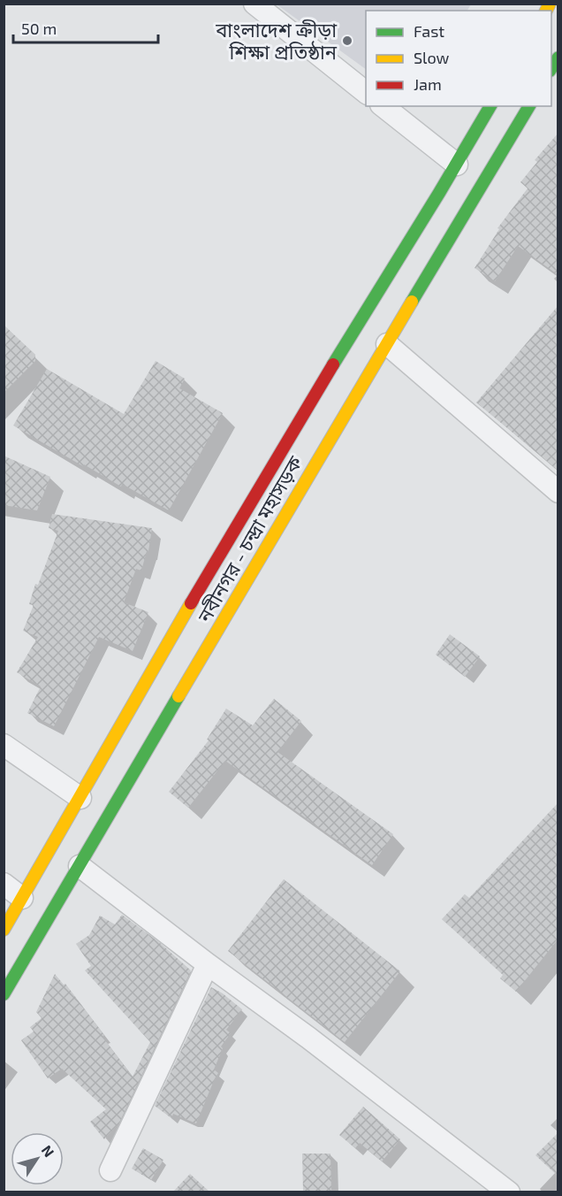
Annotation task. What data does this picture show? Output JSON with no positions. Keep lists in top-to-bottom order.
{
  "streets": {
    "highway": ["নবীনগর - চন্দ্রা মহাসড়ক"]
  },
  "places": ["বাংলাদেশ ক্রীড়া শিক্ষা প্রতিষ্ঠান"],
  "legend": ["Fast", "Slow", "Jam"],
  "scale_bar": "50 m",
  "north": "top right"
}
